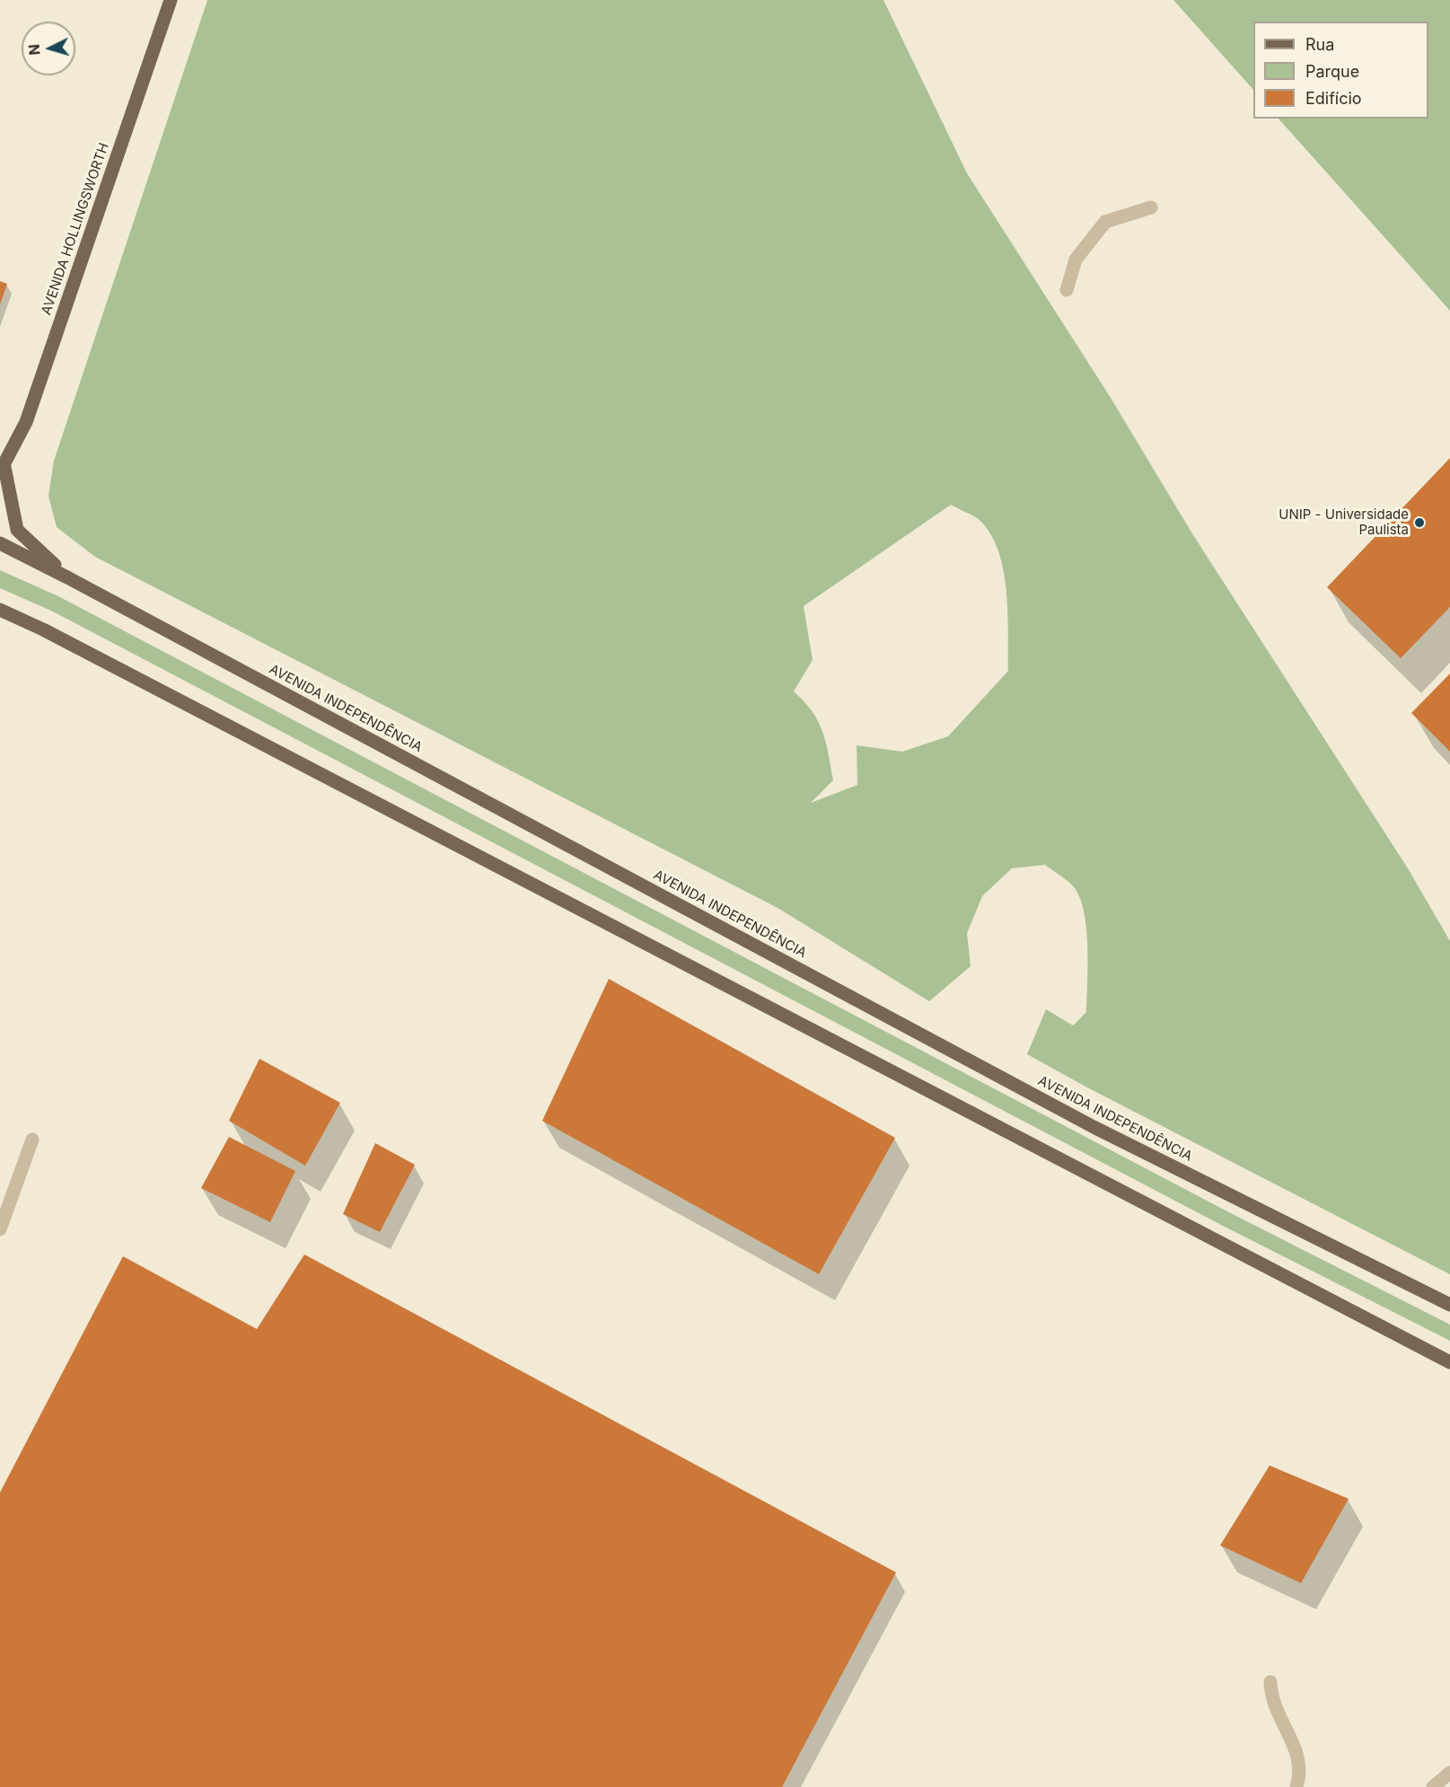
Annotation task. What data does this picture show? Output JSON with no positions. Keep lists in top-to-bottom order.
{
  "streets": {
    "main road": ["AVENIDA HOLLINGSWORTH", "AVENIDA INDEPENDÊNCIA"]
  },
  "crossings": [
    ["AVENIDA HOLLINGSWORTH", "AVENIDA INDEPENDÊNCIA"]
  ],
  "places": ["UNIP - Universidade Paulista"],
  "legend": ["Rua", "Parque", "Edifício"],
  "north": "left"
}
